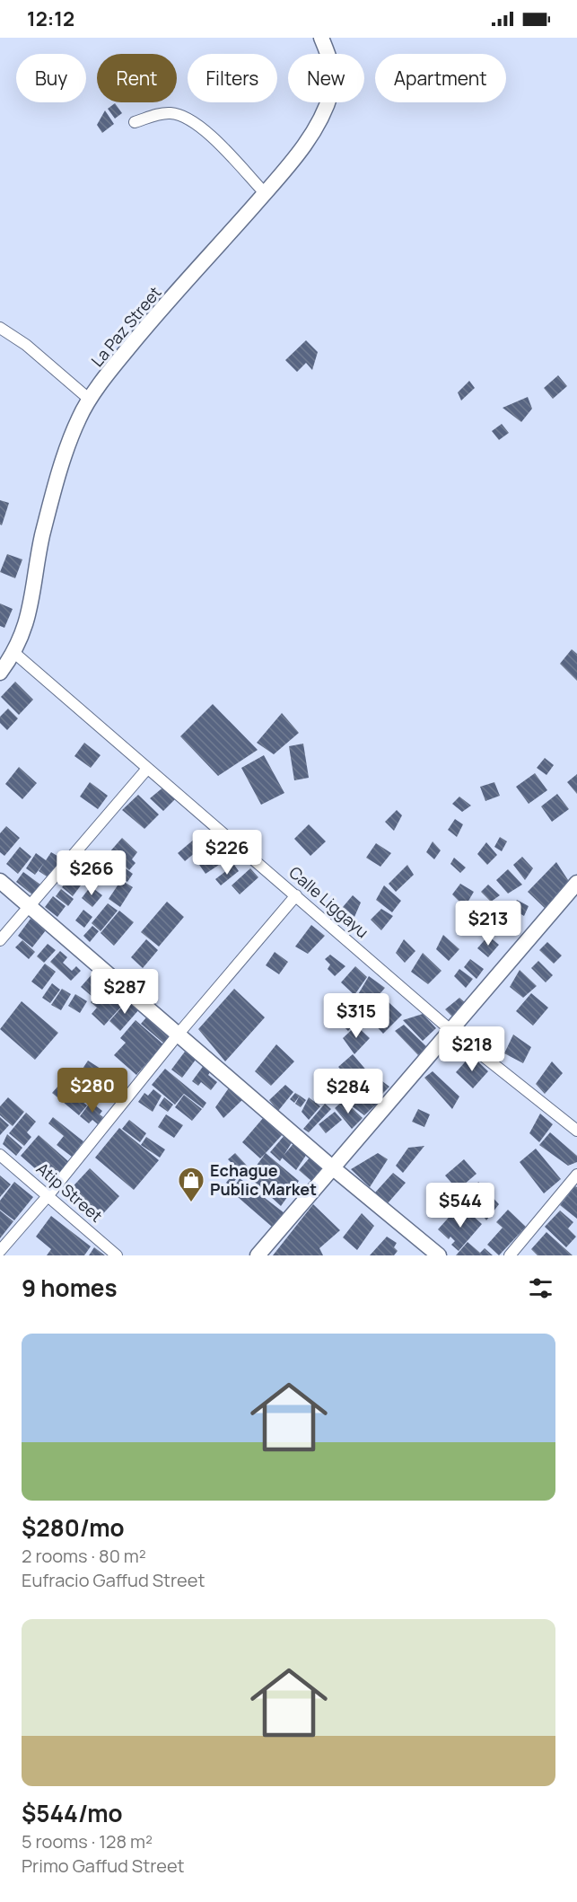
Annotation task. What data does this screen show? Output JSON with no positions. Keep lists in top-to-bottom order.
{
  "streets": {
    "street": ["La Paz Street", "Calle Liggayu", "Atip Street"]
  },
  "crossings": [
    ["La Paz Street", "Calle Liggayu"]
  ],
  "places": {
    "shop": ["Echague Public Market"]
  },
  "page": {
    "status": "12:12",
    "chip": [
      "Buy",
      "Rent",
      "Filters",
      "New",
      "Apartment"
    ],
    "price": [
      "$226",
      "$266",
      "$213",
      "$287",
      "$315",
      "$218",
      "$280",
      "$284",
      "$544"
    ],
    "heading": "9 homes",
    "list": [
      {
        "name": "$280/mo",
        "note": "2 rooms · 80 m² · Eufracio Gaffud Street"
      },
      {
        "name": "$544/mo",
        "note": "5 rooms · 128 m² · Primo Gaffud Street"
      }
    ]
  }
}
